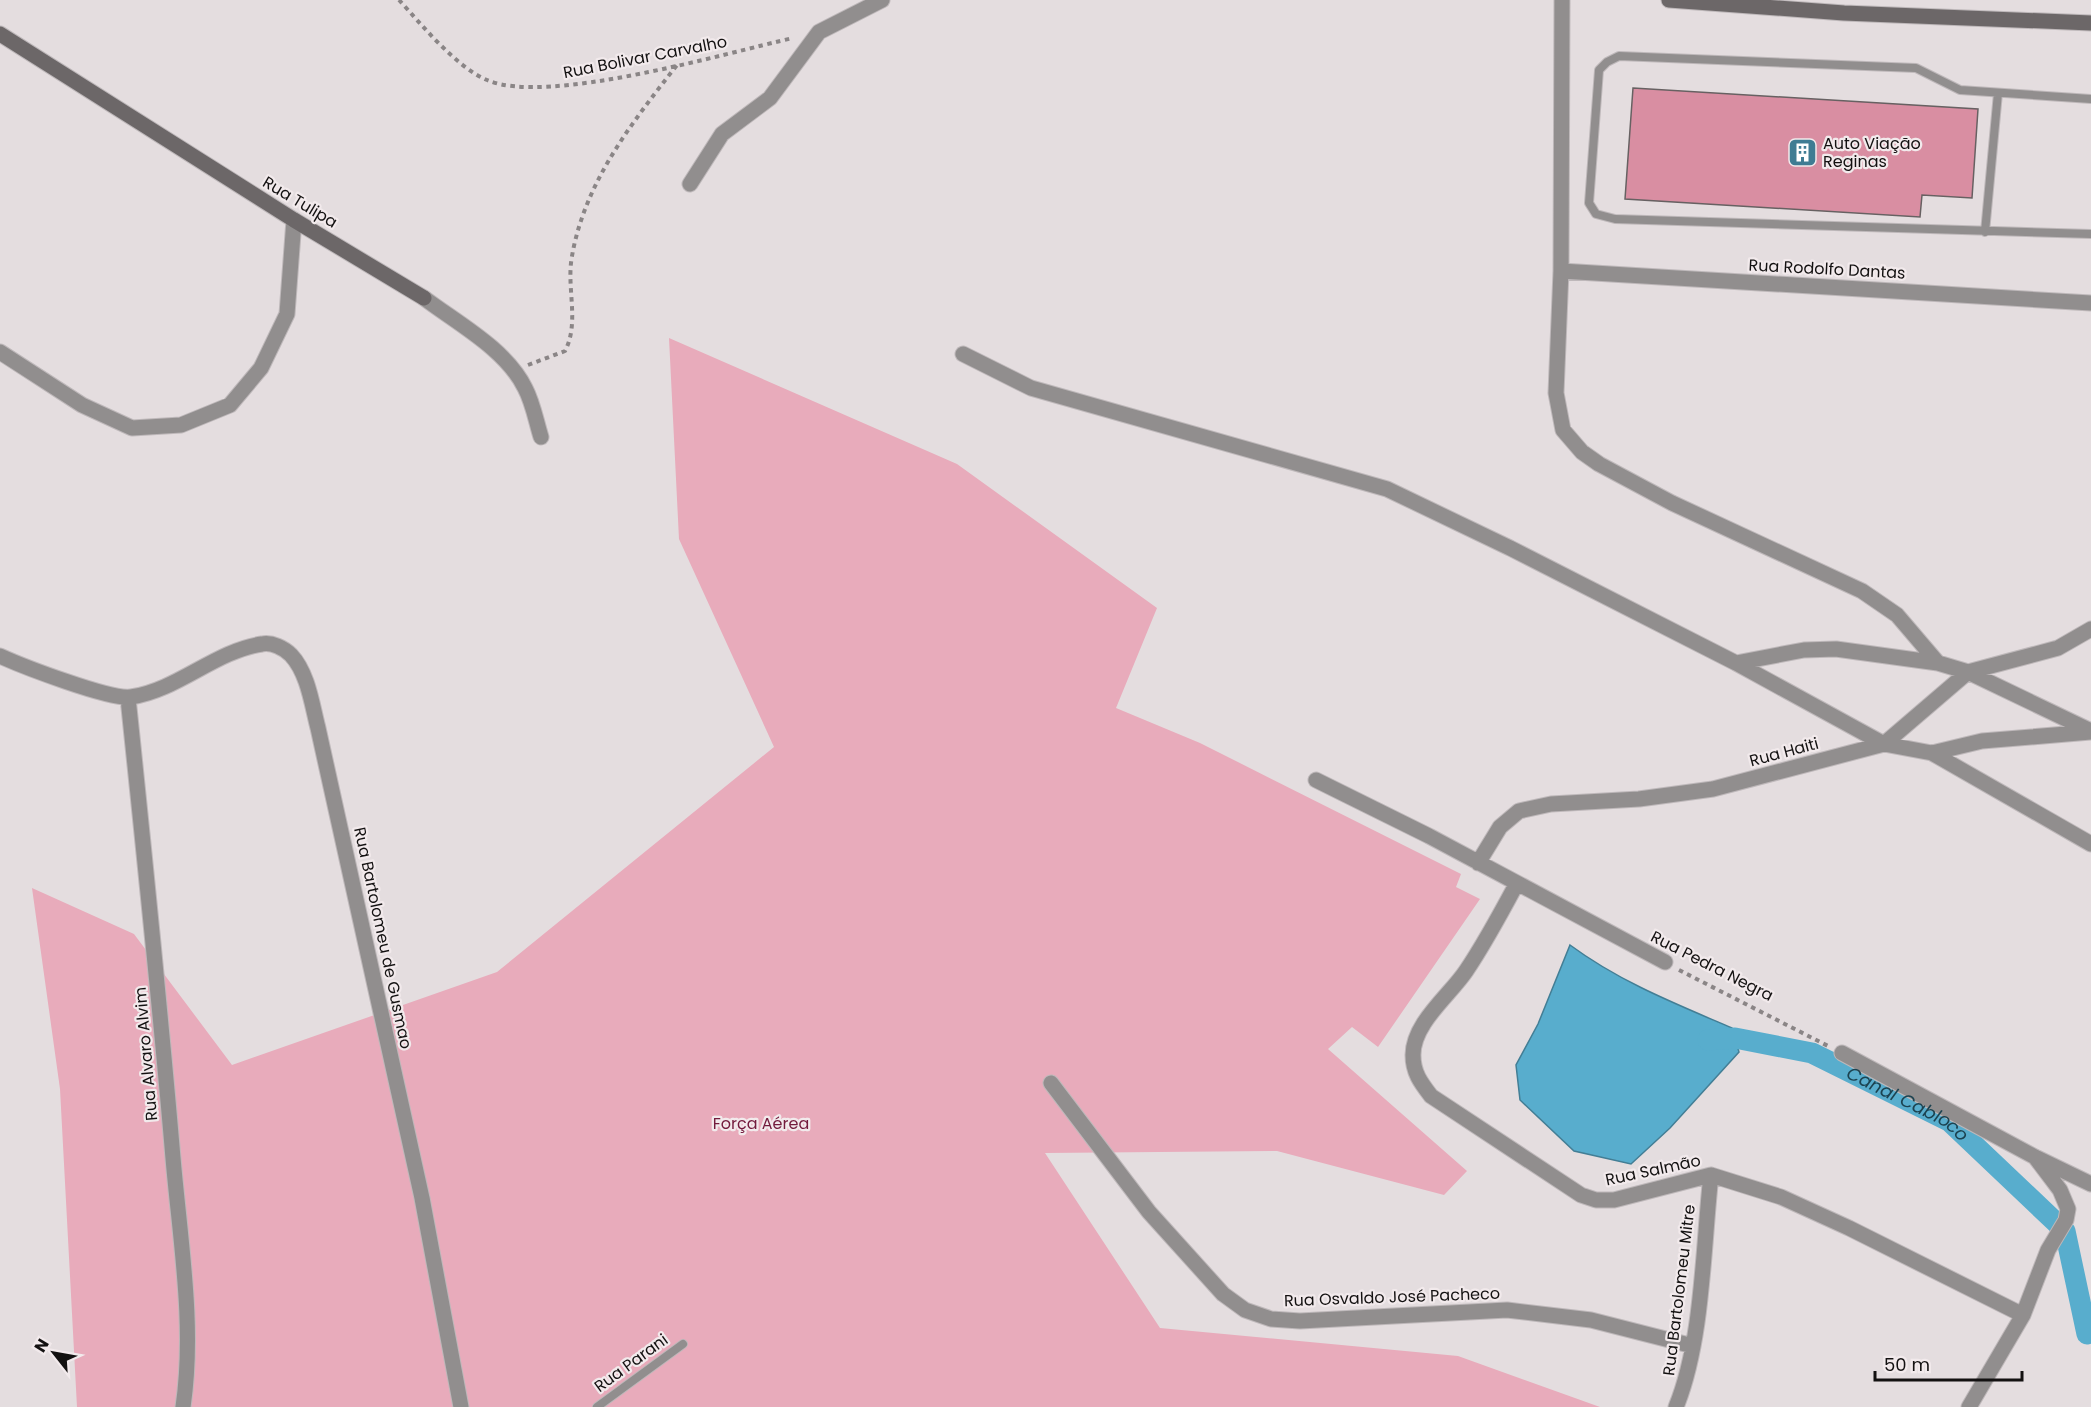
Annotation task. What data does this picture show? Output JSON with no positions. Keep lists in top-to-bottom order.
{
  "streets": {
    "main road": ["Rua Tulipa"],
    "street": [
      "Rua Rodolfo Dantas",
      "Rua Haiti",
      "Rua Bartolomeu de Gusmao",
      "Rua Pedra Negra",
      "Rua Alvaro Alvim",
      "Rua Salmão",
      "Rua Bartolomeu Mitre",
      "Rua Osvaldo José Pacheco"
    ],
    "lane": ["Rua Parani"],
    "path": ["Rua Bolivar Carvalho"]
  },
  "crossings": [
    ["Rua Haiti", "Rua Pedra Negra"],
    ["Rua Bartolomeu de Gusmao", "Rua Alvaro Alvim"],
    ["Rua Pedra Negra", "Rua Salmão"],
    ["Rua Salmão", "Rua Bartolomeu Mitre"],
    ["Rua Bartolomeu Mitre", "Rua Osvaldo José Pacheco"]
  ],
  "water": ["Canal Cabloco"],
  "parks": ["Força Aérea"],
  "places": {
    "building": ["Auto Viação Reginas"]
  },
  "scale_bar": "50 m",
  "north": "top left"
}
